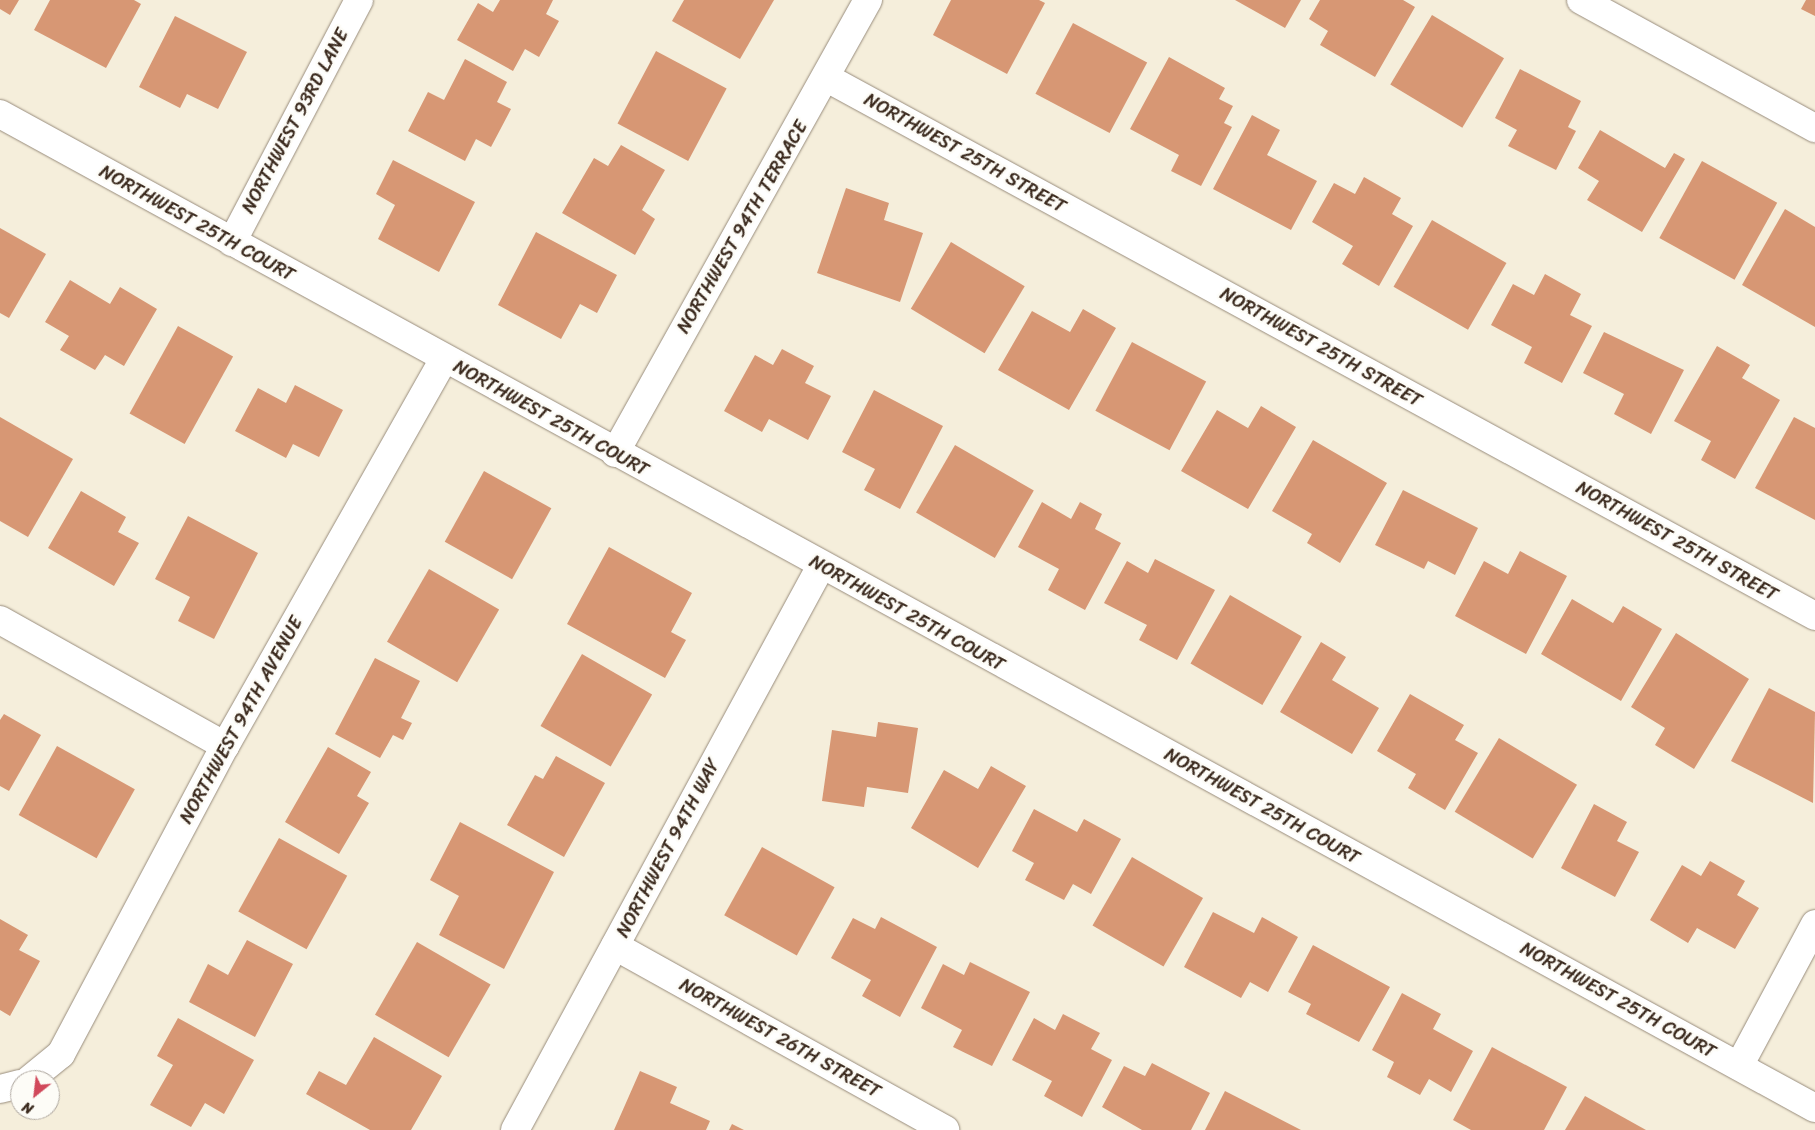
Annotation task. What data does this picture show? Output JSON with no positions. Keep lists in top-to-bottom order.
{
  "streets": {
    "street": [
      "NORTHWEST 93RD LANE",
      "NORTHWEST 25TH STREET",
      "NORTHWEST 25TH COURT",
      "NORTHWEST 94TH TERRACE",
      "NORTHWEST 94TH AVENUE",
      "NORTHWEST 94TH WAY",
      "NORTHWEST 26TH STREET"
    ]
  },
  "crossings": [
    ["NORTHWEST 93RD LANE", "NORTHWEST 25TH COURT"],
    ["NORTHWEST 25TH STREET", "NORTHWEST 94TH TERRACE"],
    ["NORTHWEST 25TH COURT", "NORTHWEST 94TH TERRACE"],
    ["NORTHWEST 25TH COURT", "NORTHWEST 94TH AVENUE"],
    ["NORTHWEST 25TH COURT", "NORTHWEST 94TH WAY"],
    ["NORTHWEST 94TH WAY", "NORTHWEST 26TH STREET"]
  ],
  "north": "bottom left"
}
